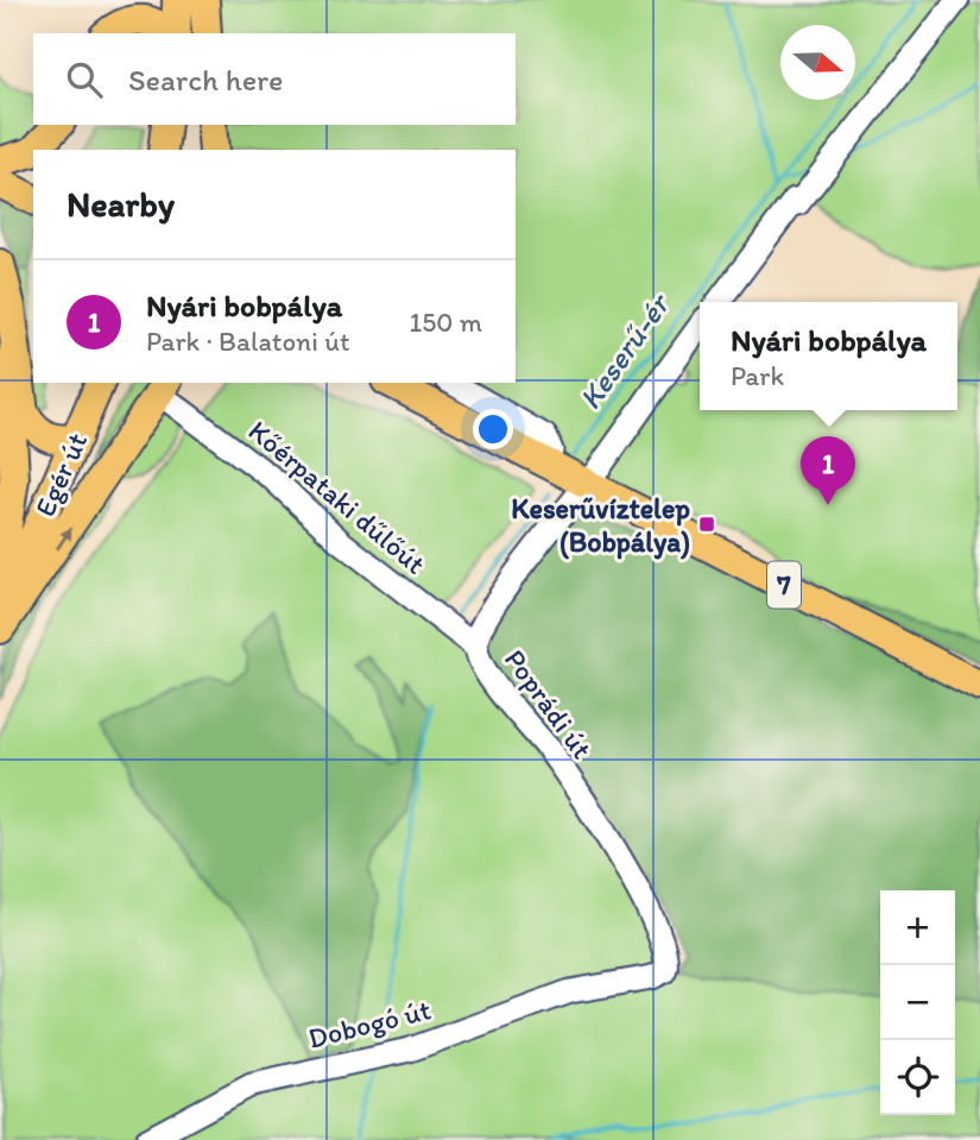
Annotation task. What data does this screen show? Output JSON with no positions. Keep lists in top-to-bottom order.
{
  "streets": {
    "main road": ["Egér út", "7"],
    "street": ["Kőérpataki dűlőút", "Poprádi út", "Dobogó út"]
  },
  "crossings": [
    ["Kőérpataki dűlőút", "Poprádi út"],
    ["7", "Poprádi út"],
    ["Poprádi út", "Dobogó út"]
  ],
  "water": ["Keserű-ér"],
  "places": {
    "transit": ["Keserűvíztelep (Bobpálya)"]
  },
  "north": "right",
  "page": {
    "search": "Search here",
    "heading": "Nearby",
    "list": [
      {
        "mark": "1",
        "name": "Nyári bobpálya",
        "note": "Park · Balatoni út",
        "value": "150 m"
      }
    ],
    "popup": ["Nyári bobpálya", "Park"],
    "pins": "1",
    "map_buttons": ["+", "−"]
  }
}
